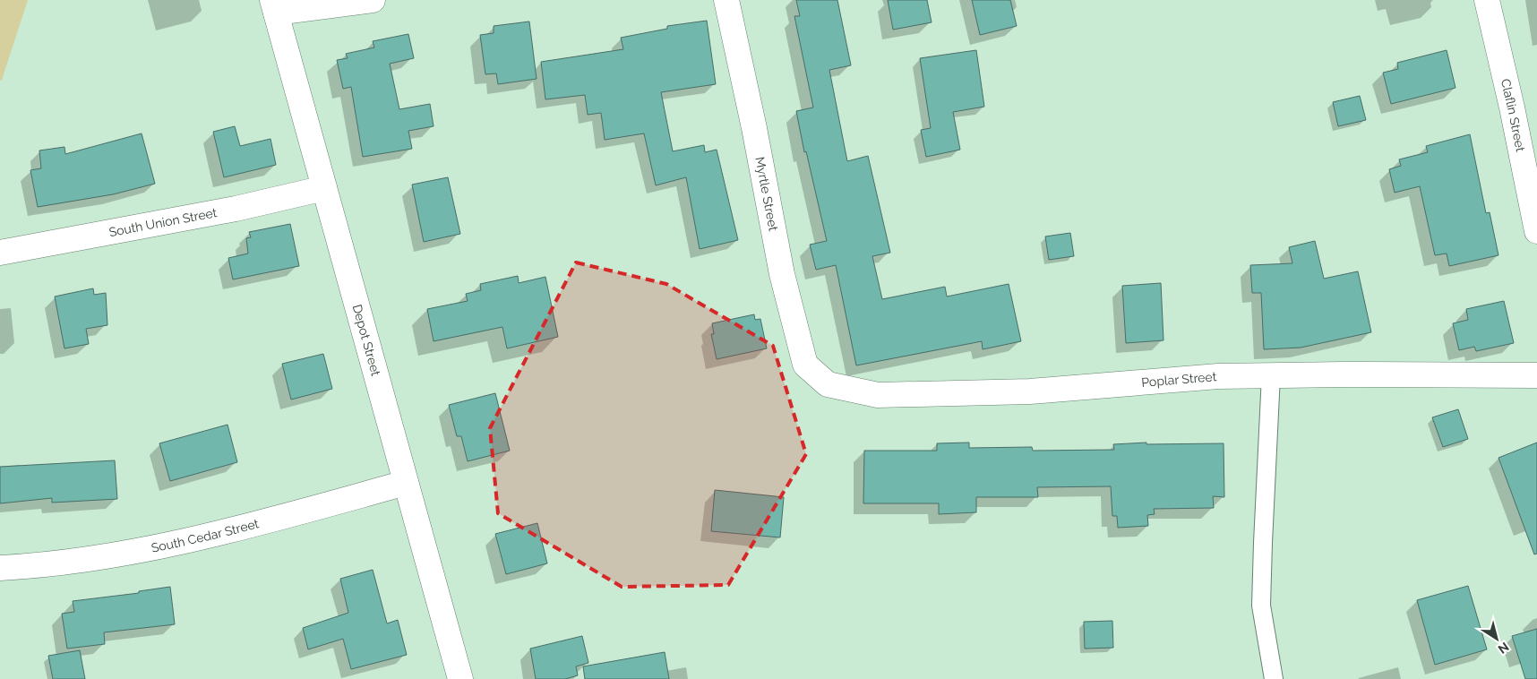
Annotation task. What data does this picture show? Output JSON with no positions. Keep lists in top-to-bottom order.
{
  "streets": {
    "street": [
      "Claflin Street",
      "Myrtle Street",
      "South Union Street",
      "Depot Street",
      "Poplar Street",
      "South Cedar Street"
    ]
  },
  "crossings": [
    ["Myrtle Street", "Poplar Street"],
    ["South Union Street", "Depot Street"],
    ["Depot Street", "South Cedar Street"]
  ],
  "north": "bottom right"
}
